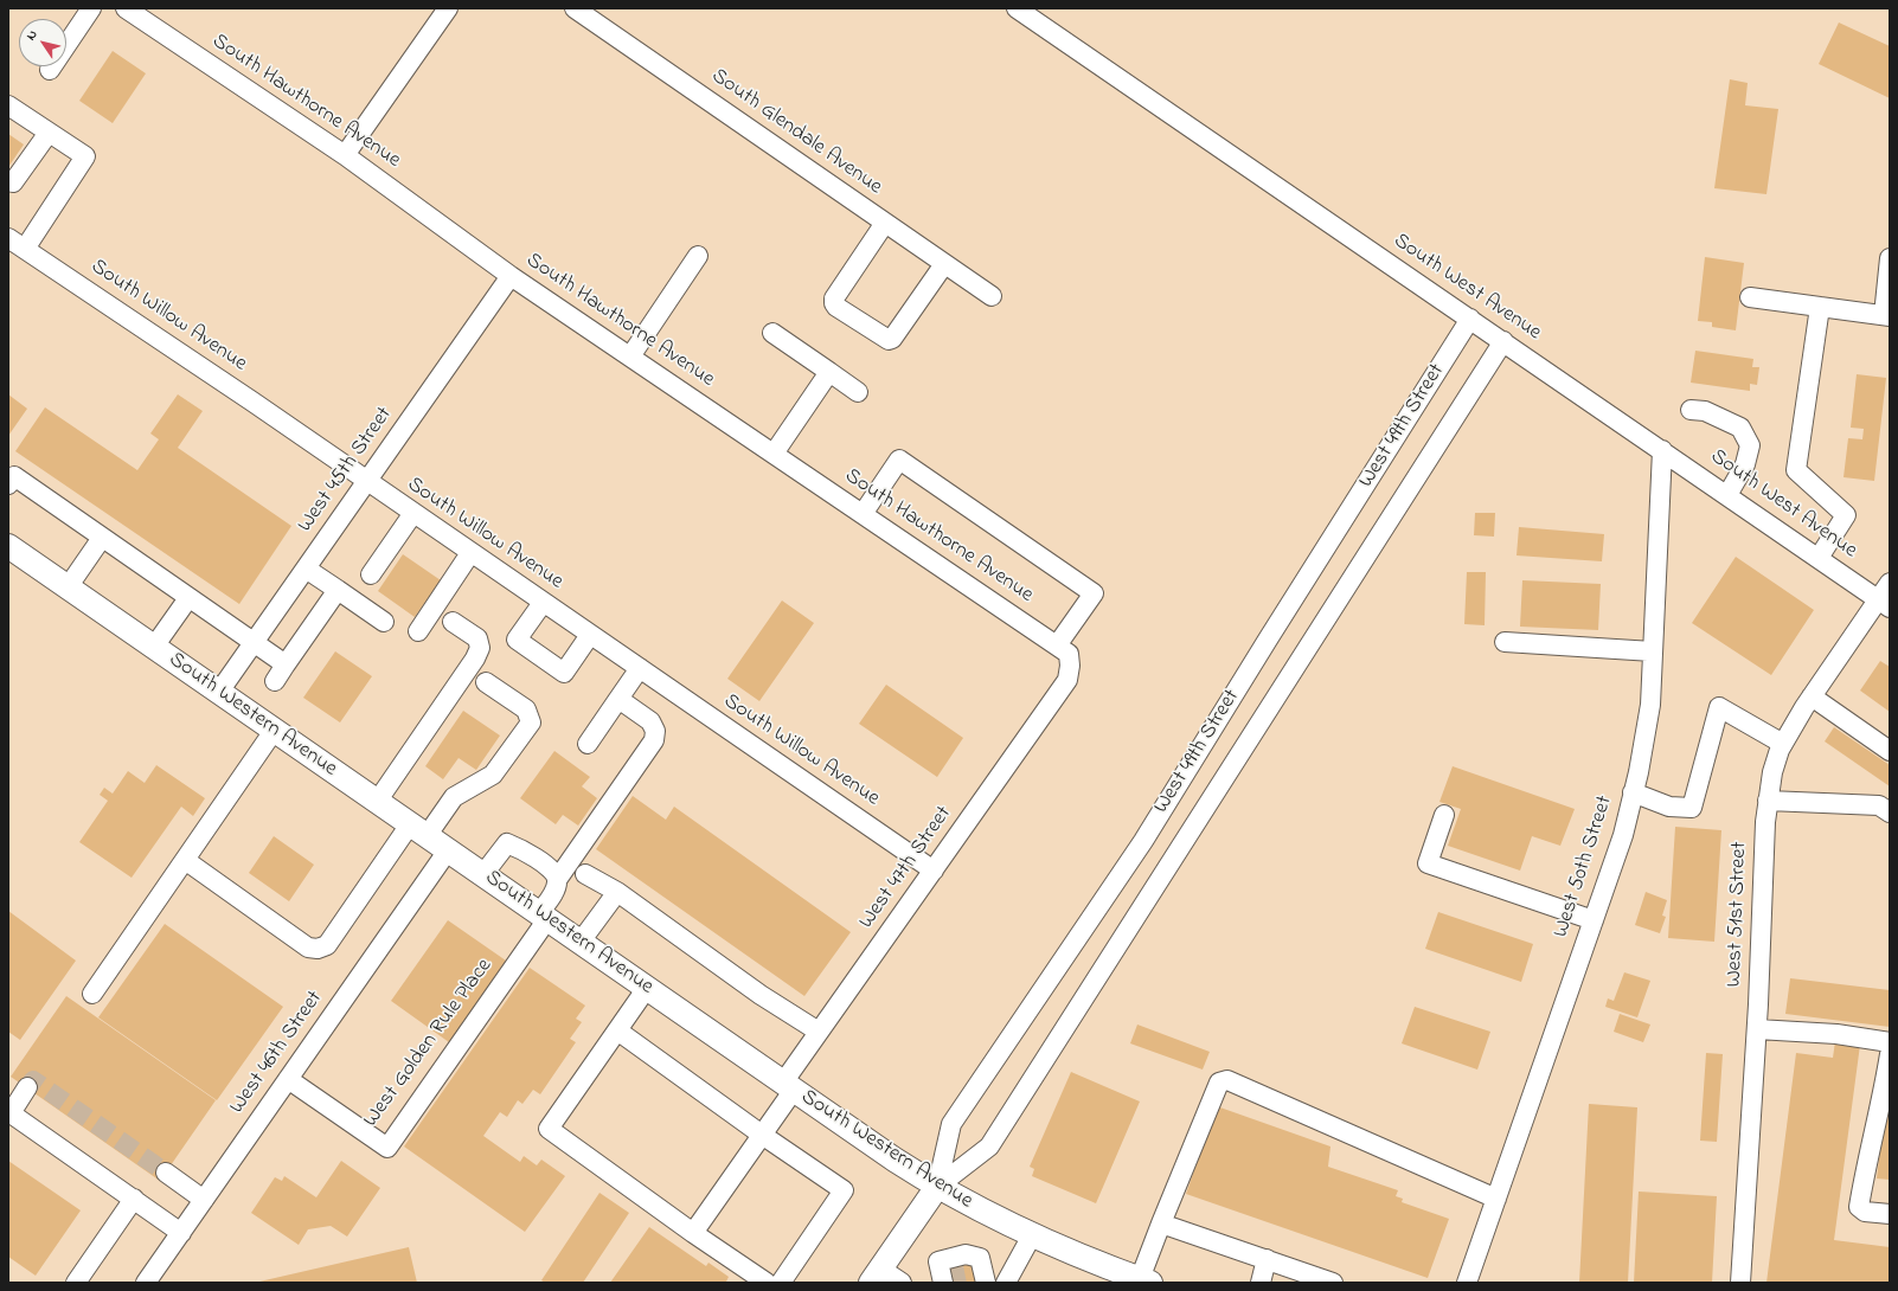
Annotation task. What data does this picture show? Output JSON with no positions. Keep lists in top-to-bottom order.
{
  "streets": {
    "main road": ["West 49th Street", "South Western Avenue"],
    "street": [
      "South Hawthorne Avenue",
      "South Glendale Avenue",
      "South West Avenue",
      "South Willow Avenue",
      "West 45th Street",
      "West 50th Street",
      "West 47th Street",
      "West 51st Street",
      "West Golden Rule Place",
      "West 46th Street"
    ]
  },
  "crossings": [
    ["South Hawthorne Avenue", "West 45th Street"],
    ["South Hawthorne Avenue", "West 47th Street"],
    ["South West Avenue", "West 49th Street"],
    ["South West Avenue", "West 50th Street"],
    ["South West Avenue", "West 51st Street"],
    ["South Willow Avenue", "West 45th Street"],
    ["South Willow Avenue", "West 47th Street"],
    ["West 49th Street", "South Western Avenue"],
    ["West 45th Street", "South Western Avenue"],
    ["South Western Avenue", "West 47th Street"],
    ["South Western Avenue", "West Golden Rule Place"],
    ["South Western Avenue", "West 46th Street"],
    ["West Golden Rule Place", "West 46th Street"]
  ],
  "north": "top left"
}
